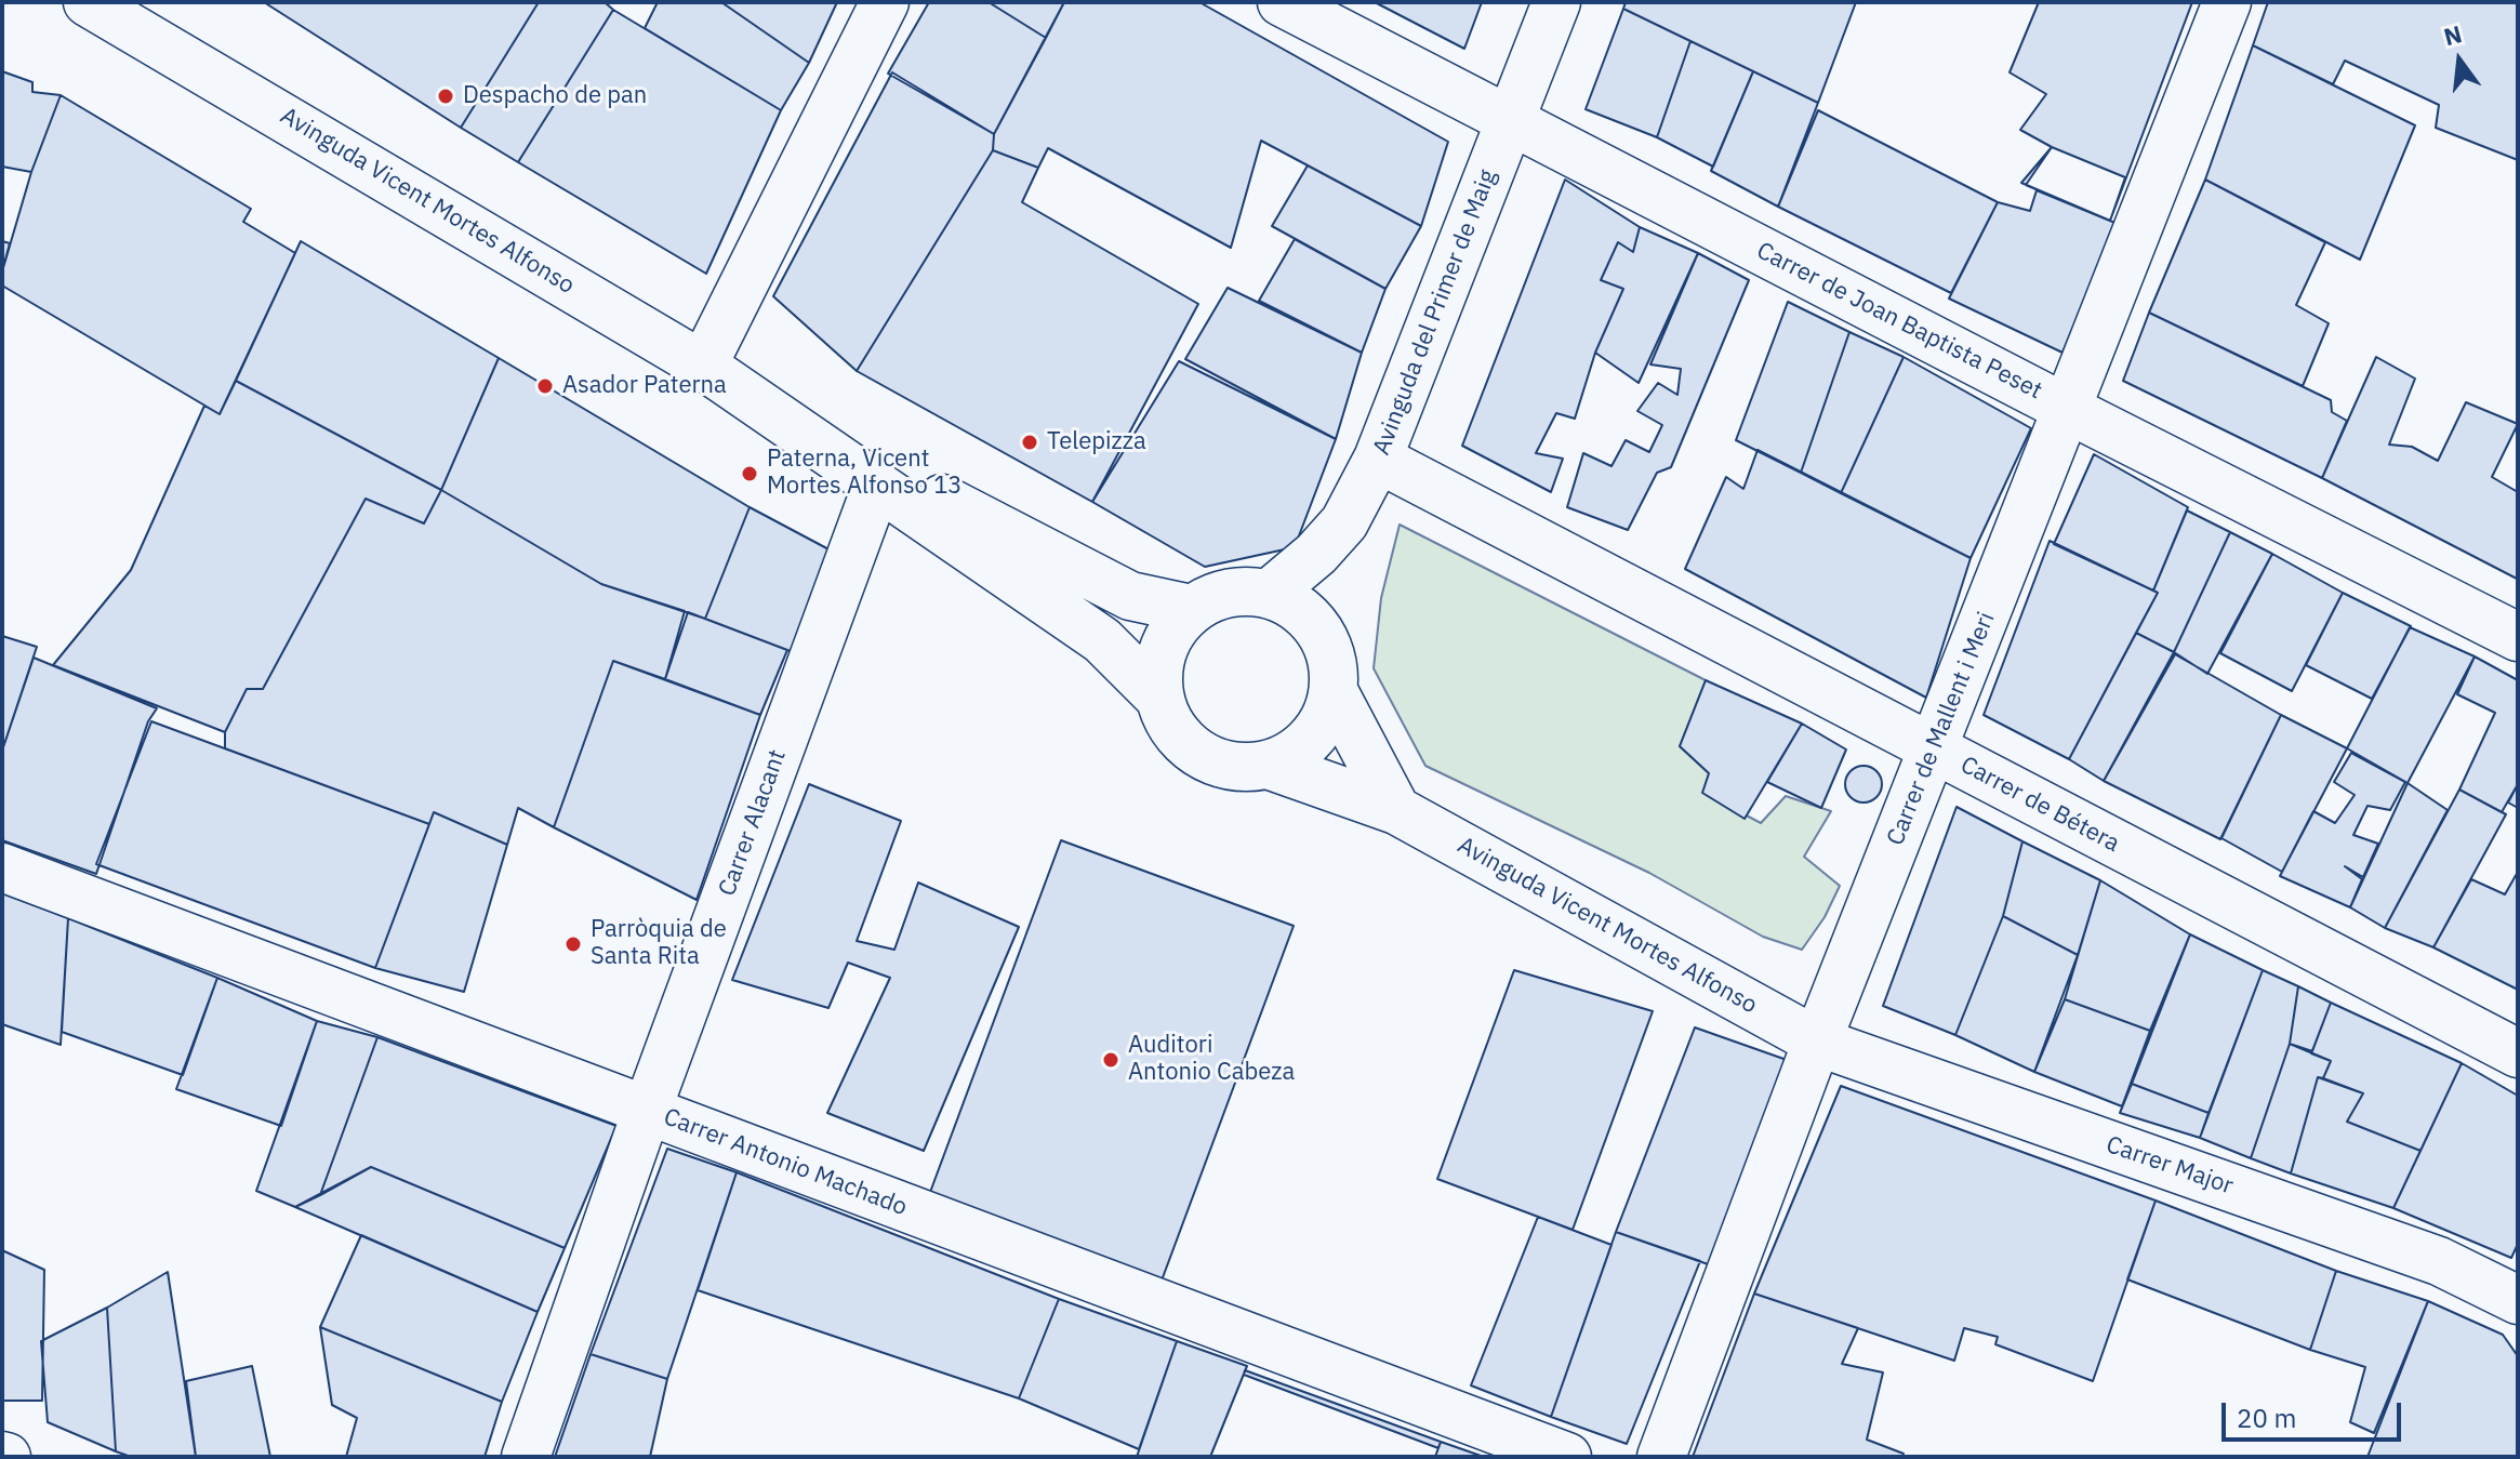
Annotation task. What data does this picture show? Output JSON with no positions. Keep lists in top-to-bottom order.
{
  "streets": {
    "street": [
      "Avinguda Vicent Mortes Alfonso",
      "Avinguda del Primer de Maig",
      "Carrer de Joan Baptista Peset",
      "Carrer de Mallent i Meri",
      "Carrer de Bétera",
      "Carrer Alacant",
      "Carrer Antonio Machado",
      "Carrer Major"
    ]
  },
  "crossings": [
    ["Avinguda Vicent Mortes Alfonso", "Avinguda del Primer de Maig"],
    ["Avinguda Vicent Mortes Alfonso", "Carrer de Mallent i Meri"],
    ["Avinguda Vicent Mortes Alfonso", "Carrer Alacant"],
    ["Avinguda Vicent Mortes Alfonso", "Carrer Major"],
    ["Avinguda del Primer de Maig", "Carrer de Joan Baptista Peset"],
    ["Avinguda del Primer de Maig", "Carrer de Bétera"],
    ["Carrer de Joan Baptista Peset", "Carrer de Mallent i Meri"],
    ["Carrer de Mallent i Meri", "Carrer de Bétera"],
    ["Carrer de Mallent i Meri", "Carrer Major"],
    ["Carrer Alacant", "Carrer Antonio Machado"]
  ],
  "places": [
    "Despacho de pan",
    "Asador Paterna",
    "Telepizza",
    "Paterna, Vicent Mortes Alfonso 13",
    "Parròquia de Santa Rita",
    "Auditori Antonio Cabeza"
  ],
  "scale_bar": "20 m",
  "north": "top"
}
